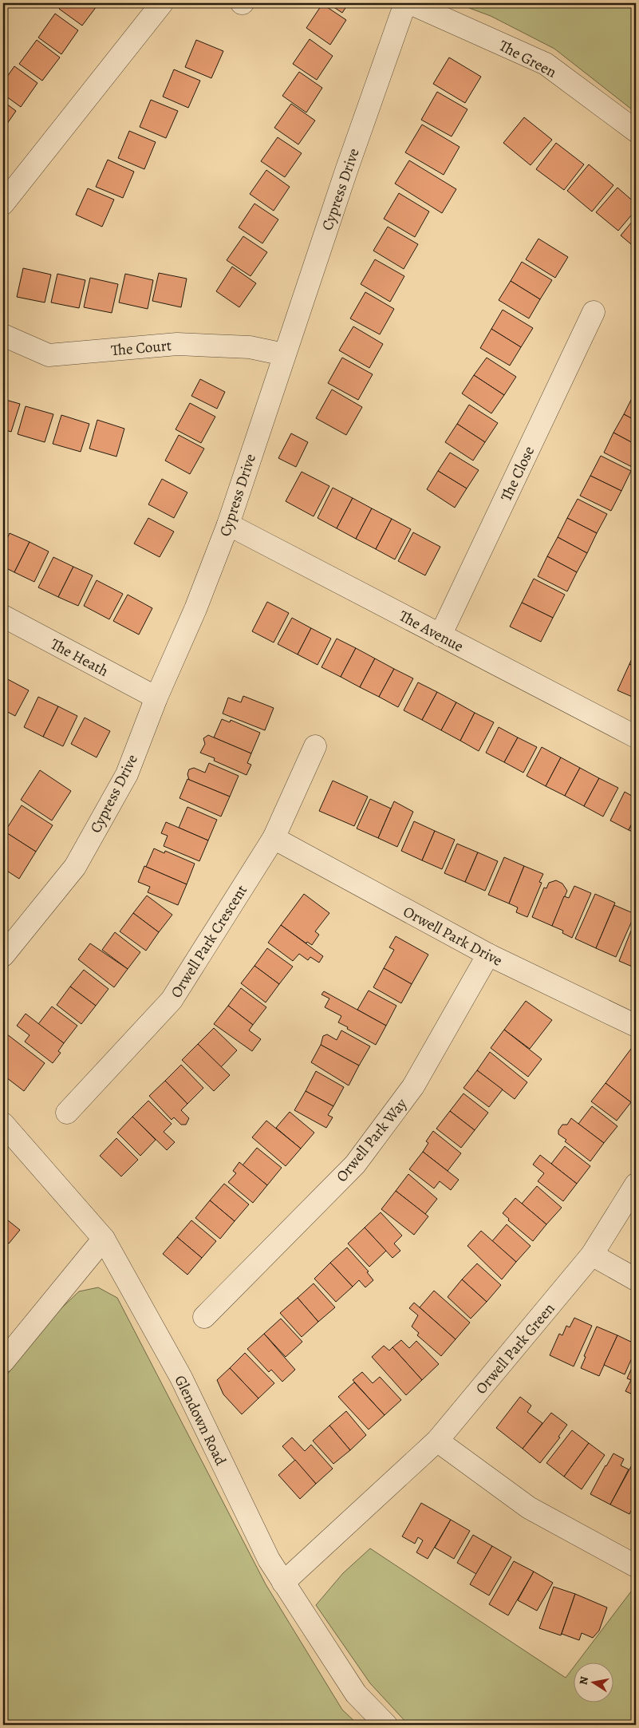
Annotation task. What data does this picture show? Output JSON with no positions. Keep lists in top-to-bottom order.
{
  "streets": {
    "street": [
      "The Green",
      "Cypress Drive",
      "The Court",
      "The Close",
      "The Avenue",
      "The Heath",
      "Orwell Park Drive",
      "Orwell Park Crescent",
      "Orwell Park Way",
      "Orwell Park Green",
      "Glendown Road"
    ]
  },
  "crossings": [
    ["Cypress Drive", "The Court"],
    ["Cypress Drive", "The Avenue"],
    ["Cypress Drive", "The Heath"],
    ["The Close", "The Avenue"],
    ["Orwell Park Drive", "Orwell Park Crescent"],
    ["Orwell Park Drive", "Orwell Park Way"],
    ["Orwell Park Green", "Glendown Road"]
  ],
  "north": "left"
}
